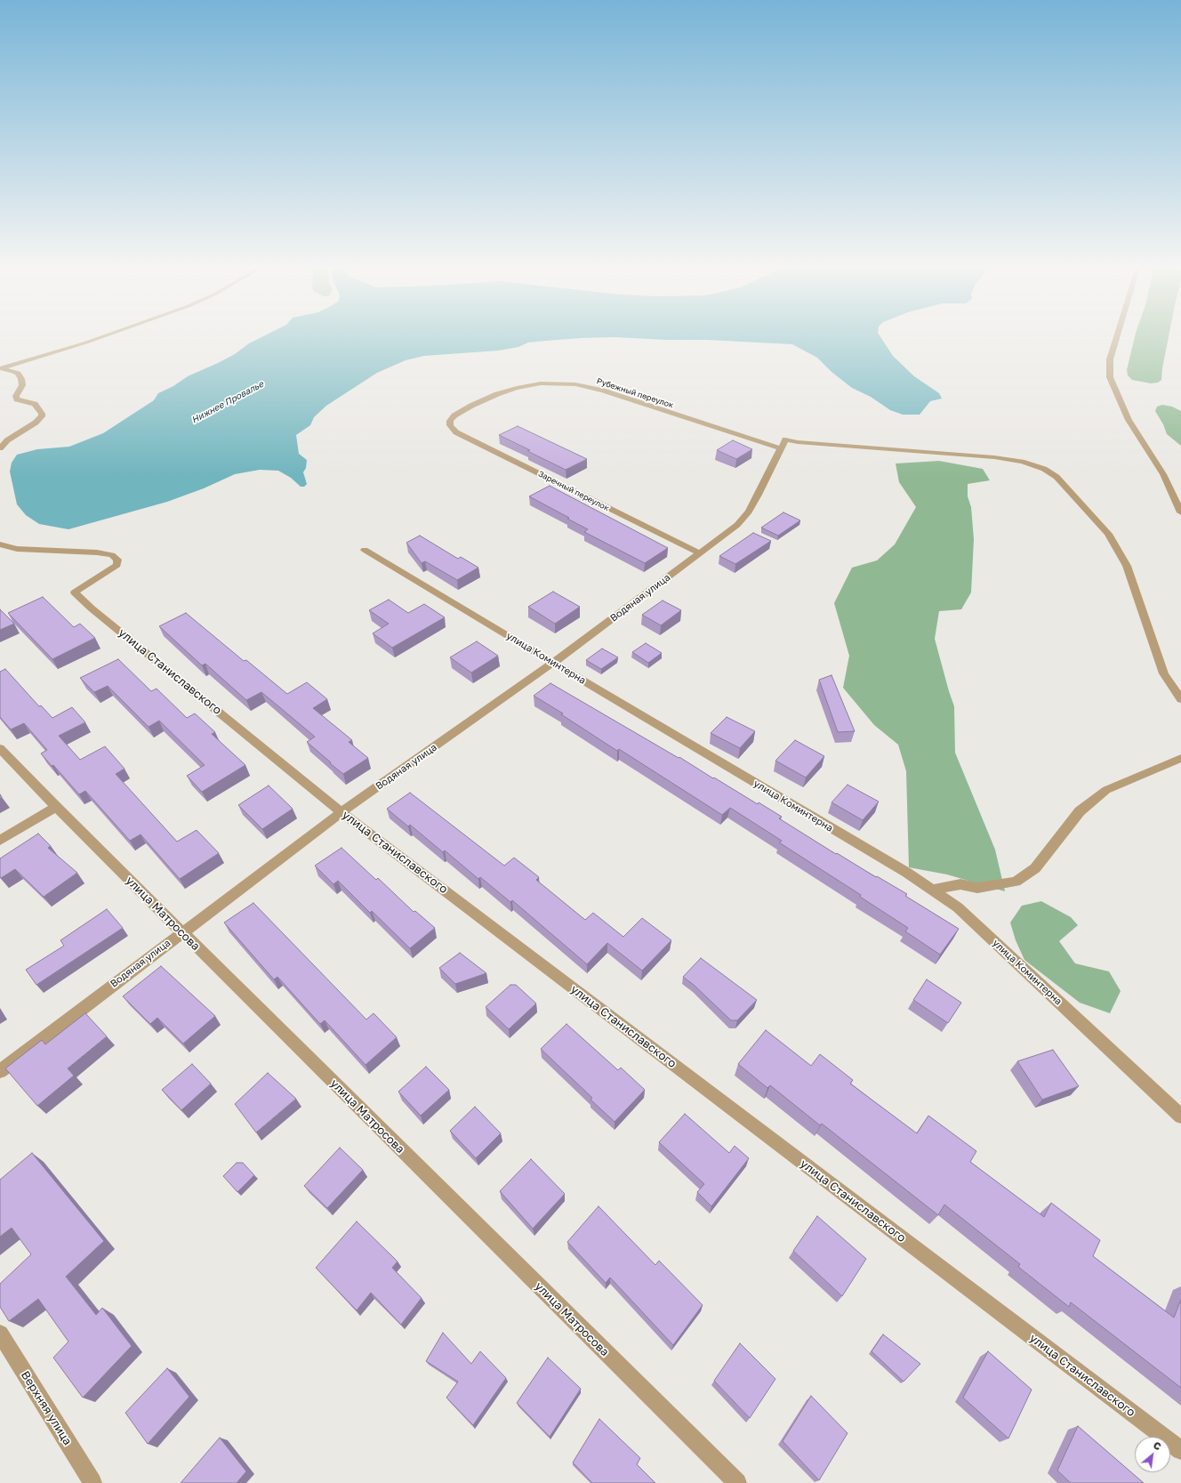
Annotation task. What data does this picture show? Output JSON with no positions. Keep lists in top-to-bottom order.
{
  "streets": {
    "street": [
      "Рубежный переулок",
      "Заречный переулок",
      "Водяная улица",
      "улица Коминтерна",
      "улица Станиславского",
      "улица Матросова",
      "Верхняя улица"
    ]
  },
  "crossings": [
    ["Рубежный переулок", "Заречный переулок"],
    ["Рубежный переулок", "Водяная улица"],
    ["Заречный переулок", "Водяная улица"],
    ["Водяная улица", "улица Коминтерна"],
    ["Водяная улица", "улица Станиславского"],
    ["Водяная улица", "улица Матросова"]
  ],
  "water": ["Нижнее Провалье"],
  "north": "top right"
}
